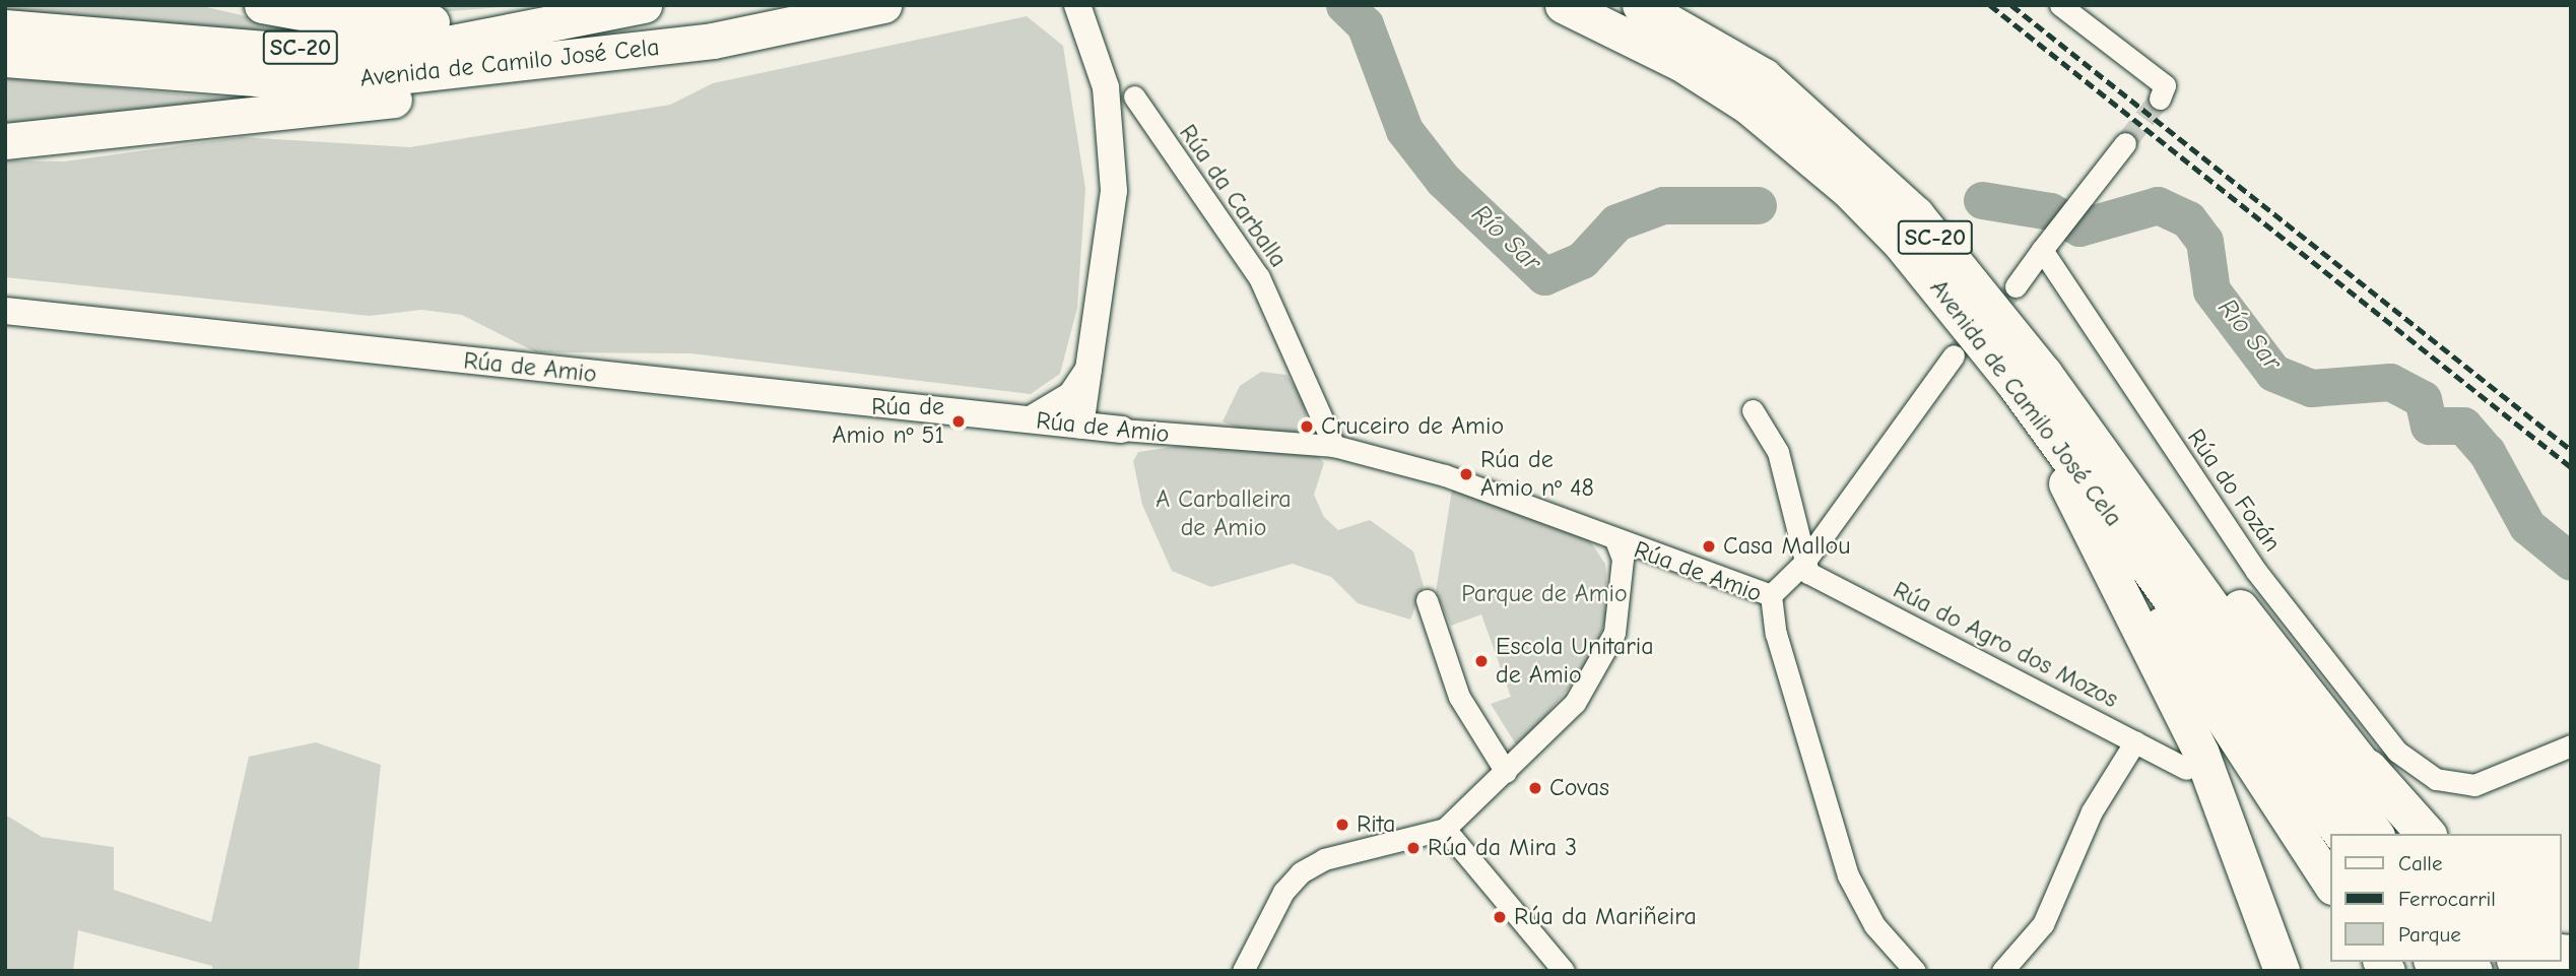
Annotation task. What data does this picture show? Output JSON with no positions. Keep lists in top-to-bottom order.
{
  "streets": {
    "highway": ["SC-20", "Avenida de Camilo José Cela"],
    "street": [
      "Rúa da Carballa",
      "Rúa de Amio",
      "Rúa do Fozán",
      "Rúa do Agro dos Mozos"
    ]
  },
  "crossings": [
    ["Rúa da Carballa", "Rúa de Amio"]
  ],
  "water": ["Río Sar"],
  "parks": ["A Carballeira de Amio", "Parque de Amio"],
  "places": [
    "Rúa de Amio nº 51",
    "Cruceiro de Amio",
    "Rúa de Amio nº 48",
    "Casa Mallou",
    "Escola Unitaria de Amio",
    "Covas",
    "Rita",
    "Rúa da Mira 3",
    "Rúa da Mariñeira"
  ],
  "legend": ["Calle", "Ferrocarril", "Parque"]
}
